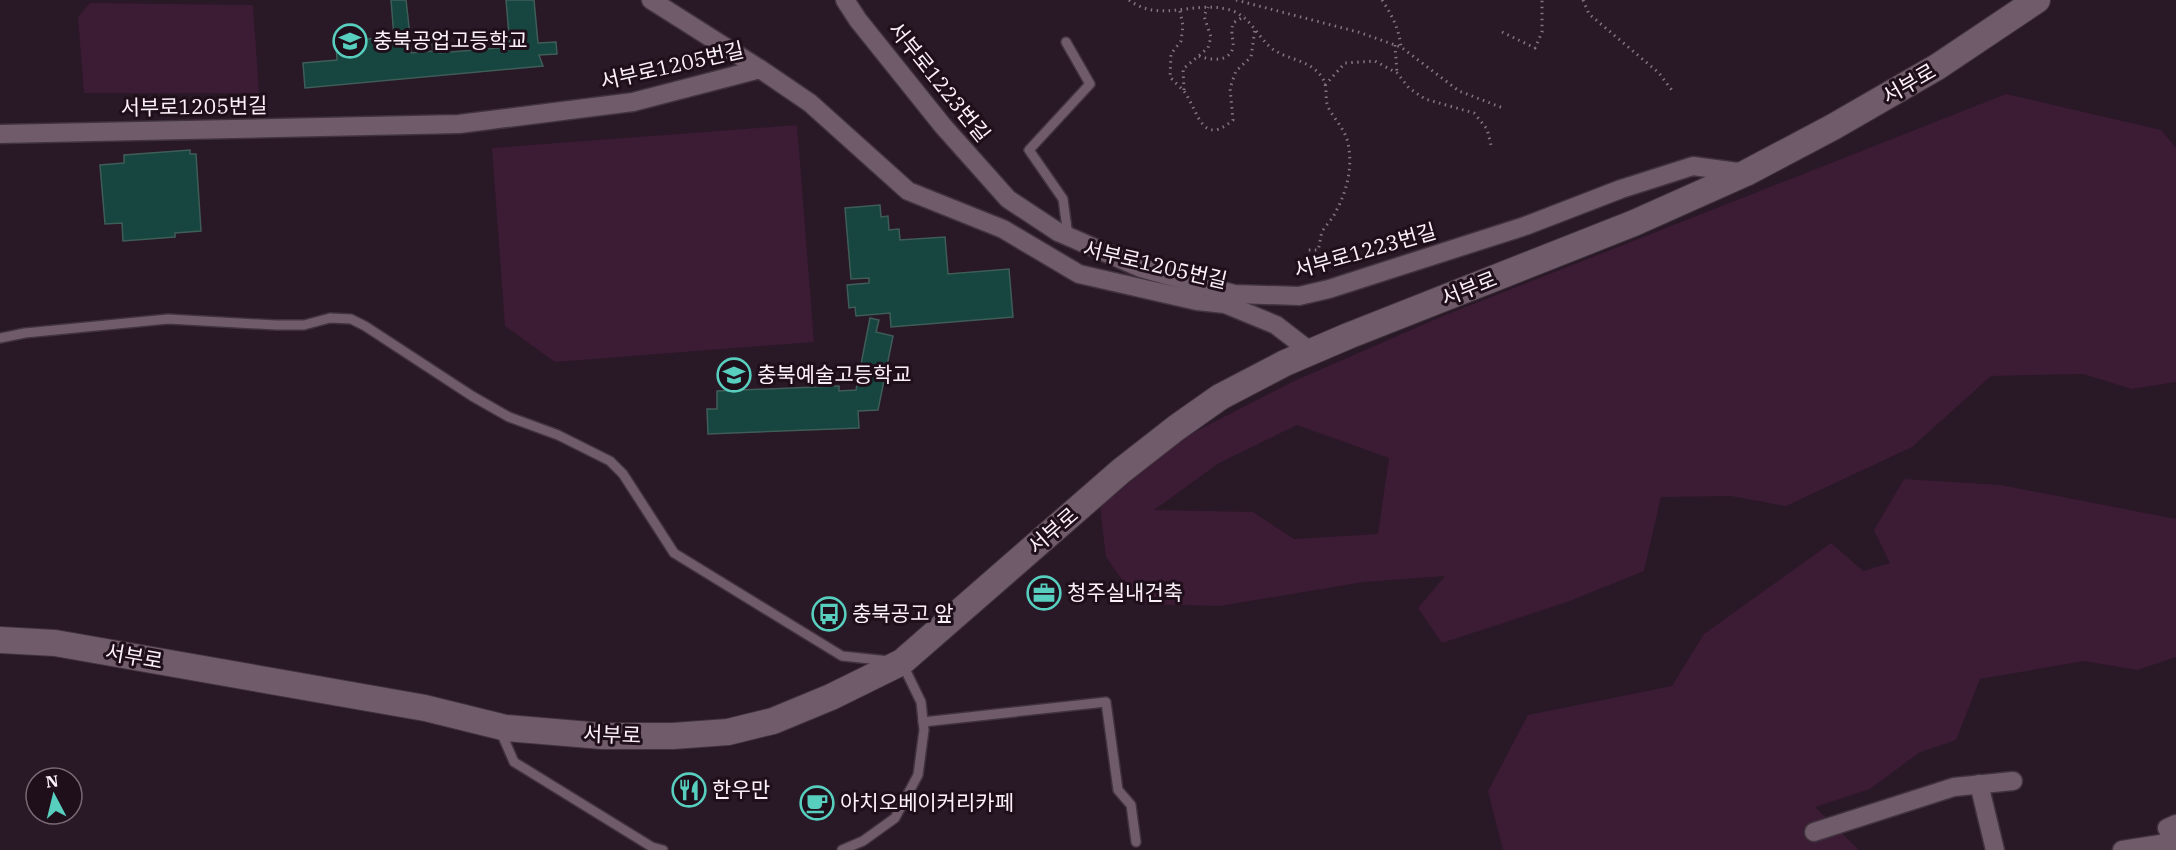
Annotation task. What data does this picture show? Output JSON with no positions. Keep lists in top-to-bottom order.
{
  "streets": {
    "main road": ["서부로"],
    "street": ["서부로1205번길", "서부로1223번길"]
  },
  "crossings": [
    ["서부로1205번길", "서부로"],
    ["서부로1223번길", "서부로"]
  ],
  "places": {
    "school or university": ["충북공업고등학교", "충북예술고등학교"],
    "office": ["청주실내건축"],
    "bus stop": ["충북공고 앞"],
    "restaurant": ["한우만"],
    "cafe": ["아치오베이커리카페"]
  },
  "north": "top"
}
